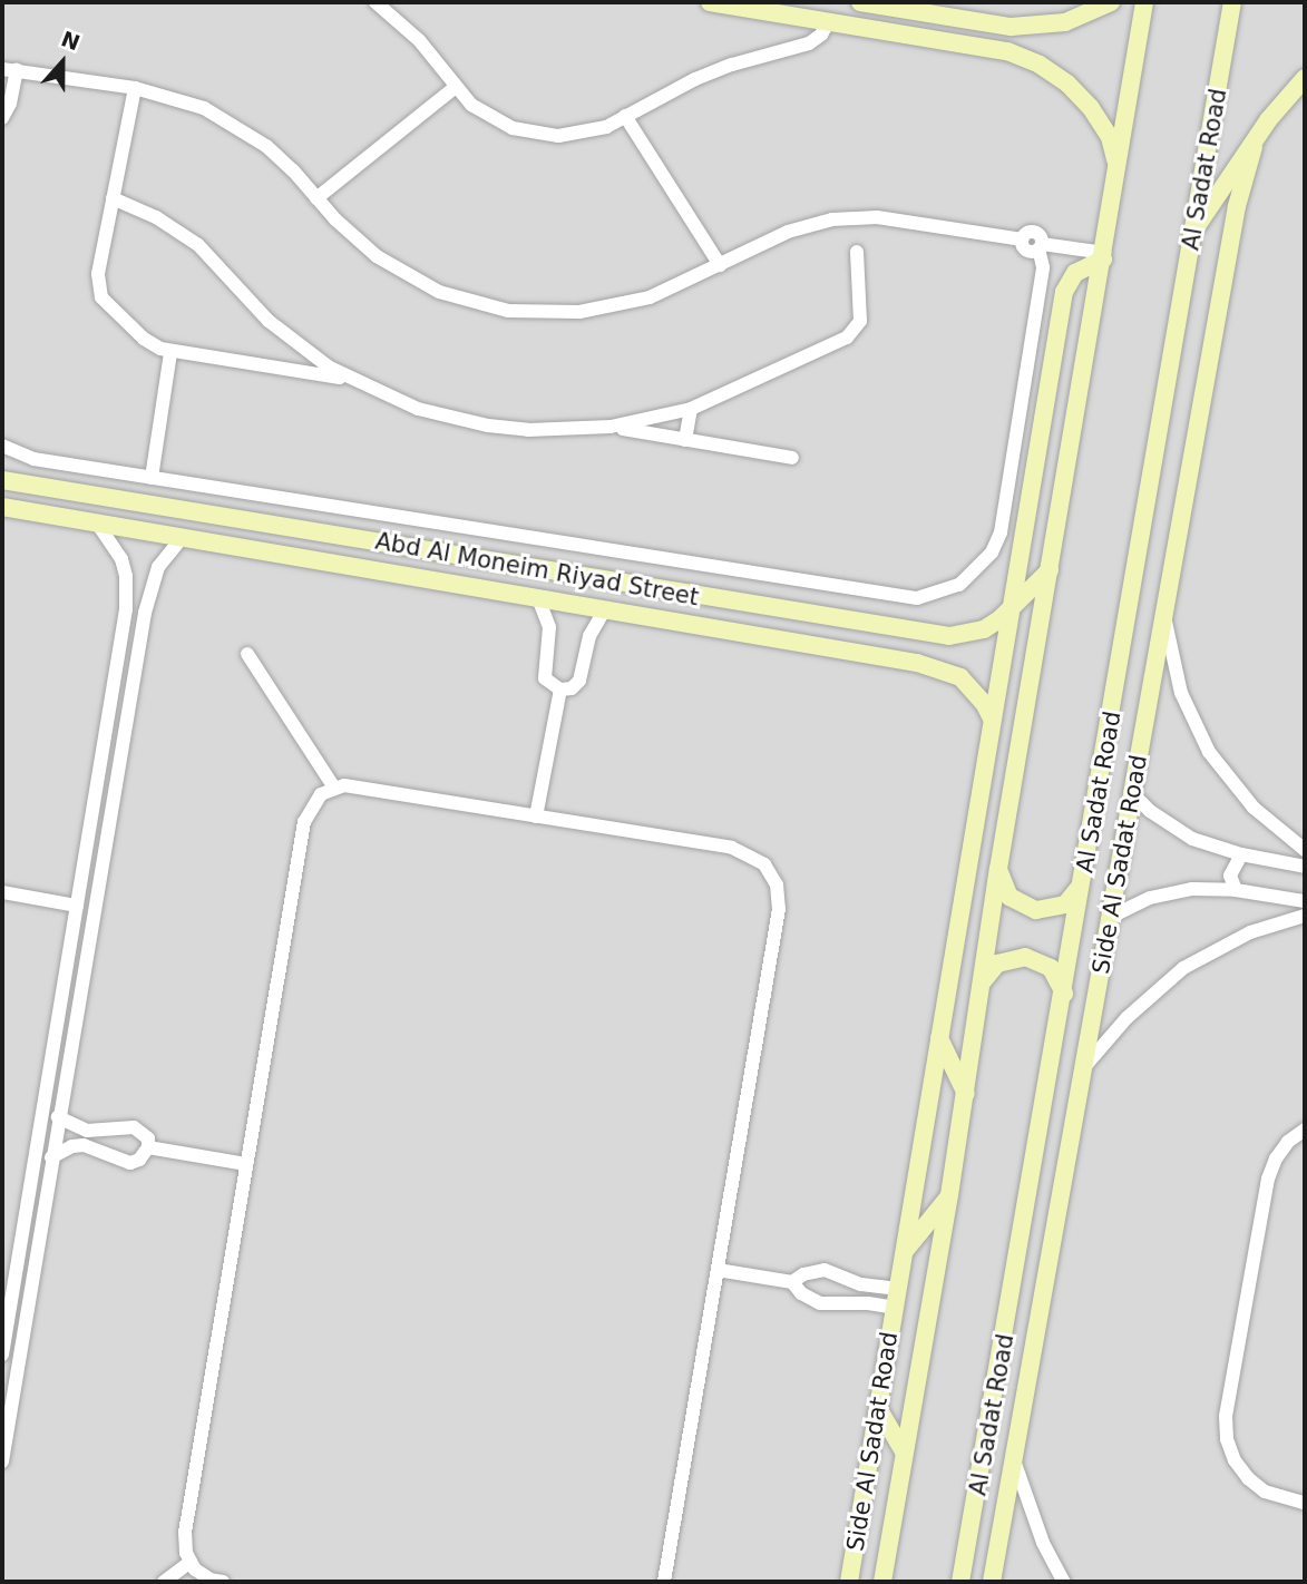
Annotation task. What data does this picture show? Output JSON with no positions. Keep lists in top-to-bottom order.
{
  "streets": {
    "street": ["Al Sadat Road", "Abd Al Moneim Riyad Street", "Side Al Sadat Road"]
  },
  "crossings": [
    ["Abd Al Moneim Riyad Street", "Side Al Sadat Road"]
  ],
  "north": "top"
}
